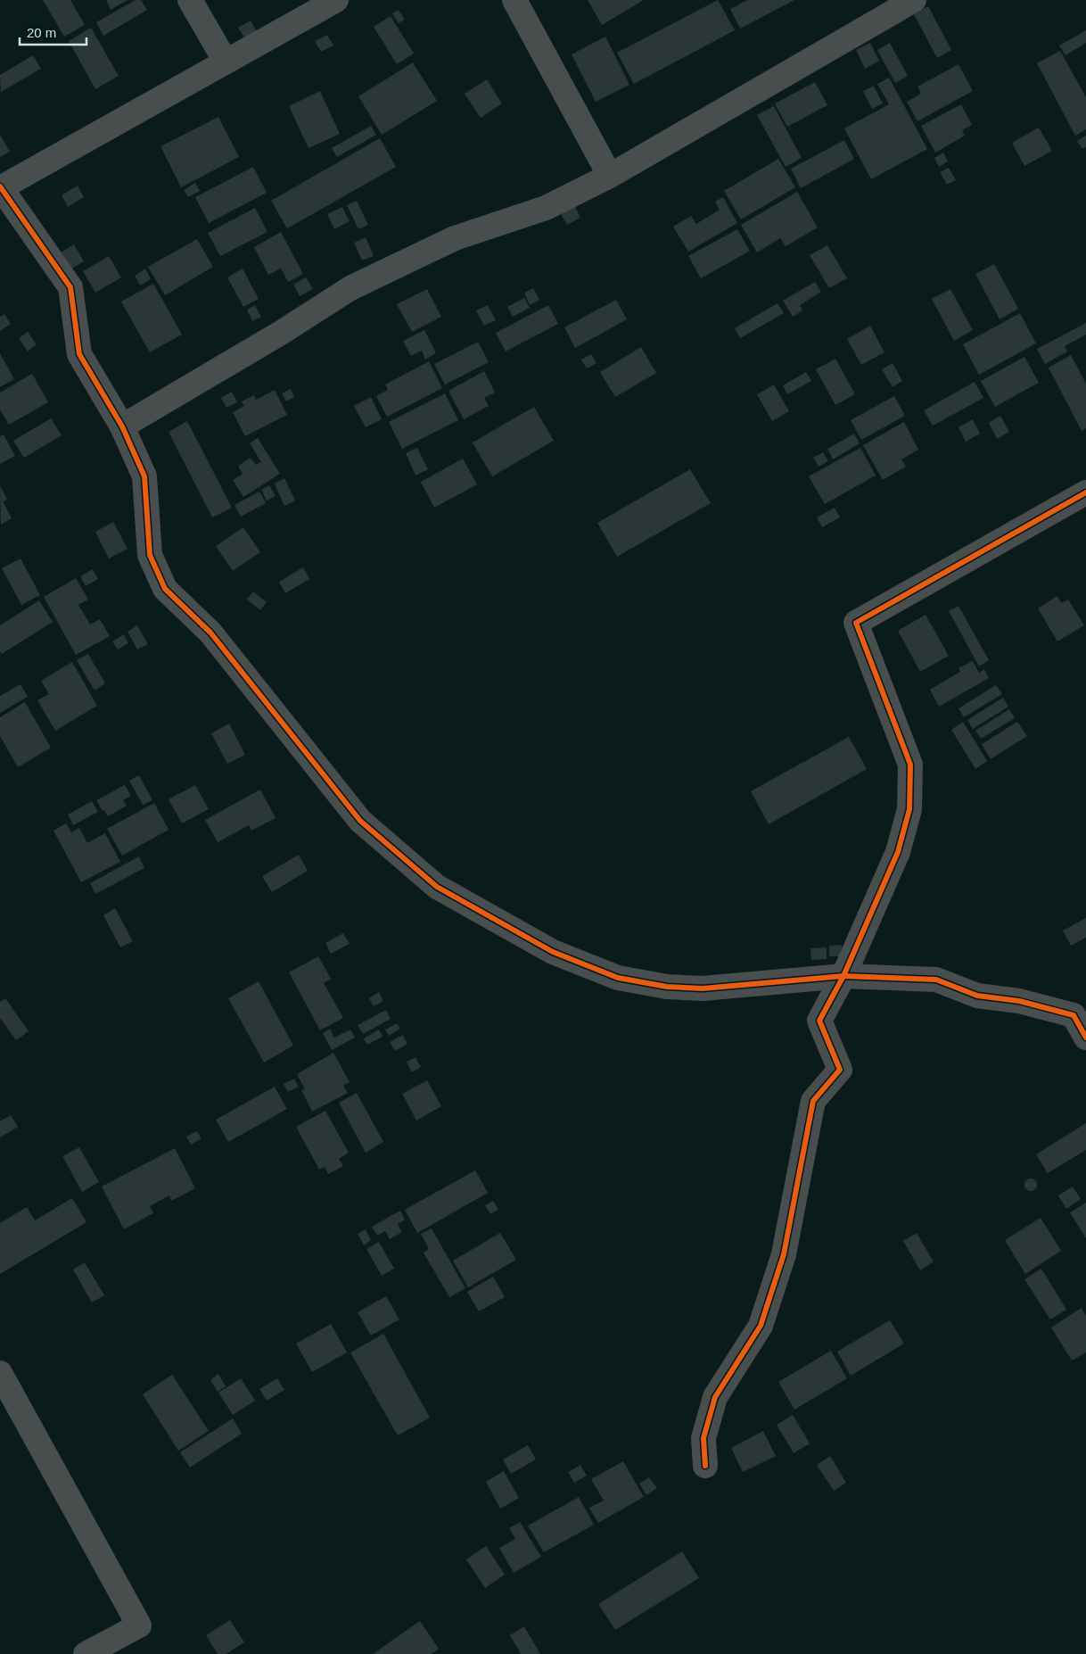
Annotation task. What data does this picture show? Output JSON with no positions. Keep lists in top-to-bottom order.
{
  "scale_bar": "20 m"
}
